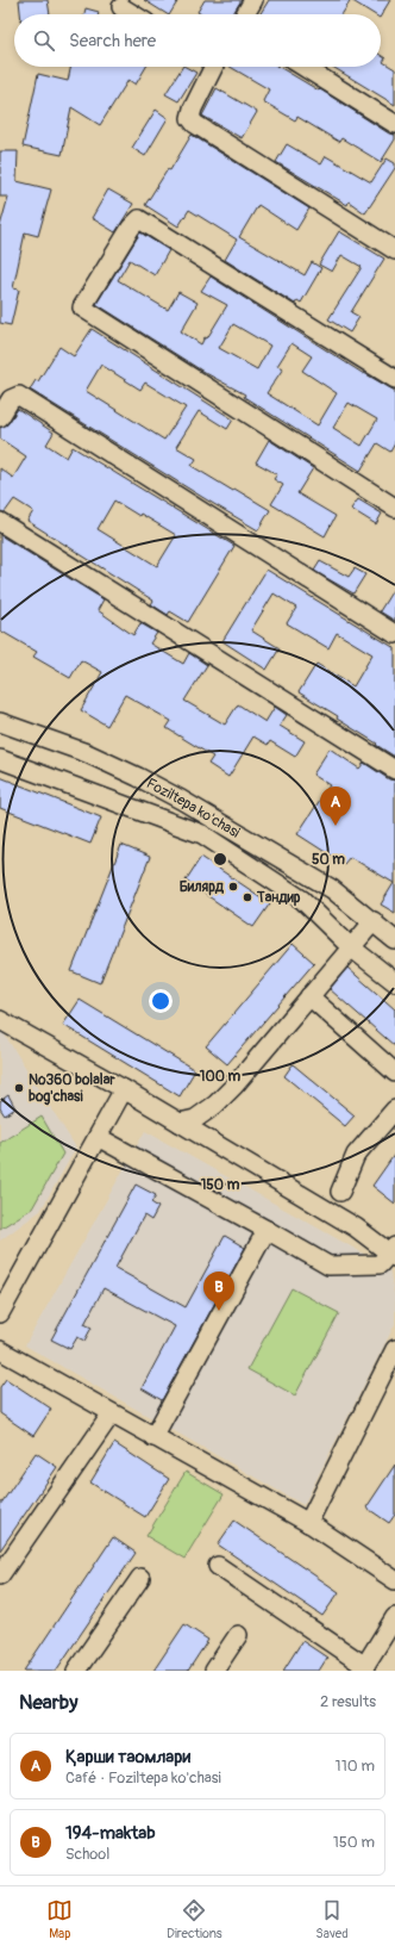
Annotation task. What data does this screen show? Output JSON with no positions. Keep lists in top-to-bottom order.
{
  "streets": {
    "street": ["Foziltepa ko'chasi"]
  },
  "places": ["Билярд", "Тандир", "№360 bolalar bog'chasi"],
  "page": {
    "search": "Search here",
    "pins": ["A", "B"],
    "heading": ["Nearby", "2 results"],
    "list": [
      {
        "mark": "A",
        "name": "Қарши таомлари",
        "note": "Café · Foziltepa ko'chasi",
        "value": "110 m"
      },
      {
        "mark": "B",
        "name": "194-maktab",
        "note": "School",
        "value": "150 m"
      }
    ],
    "nav": ["Map", "Directions", "Saved"]
  },
  "rings": ["50 m", "100 m", "150 m"]
}
